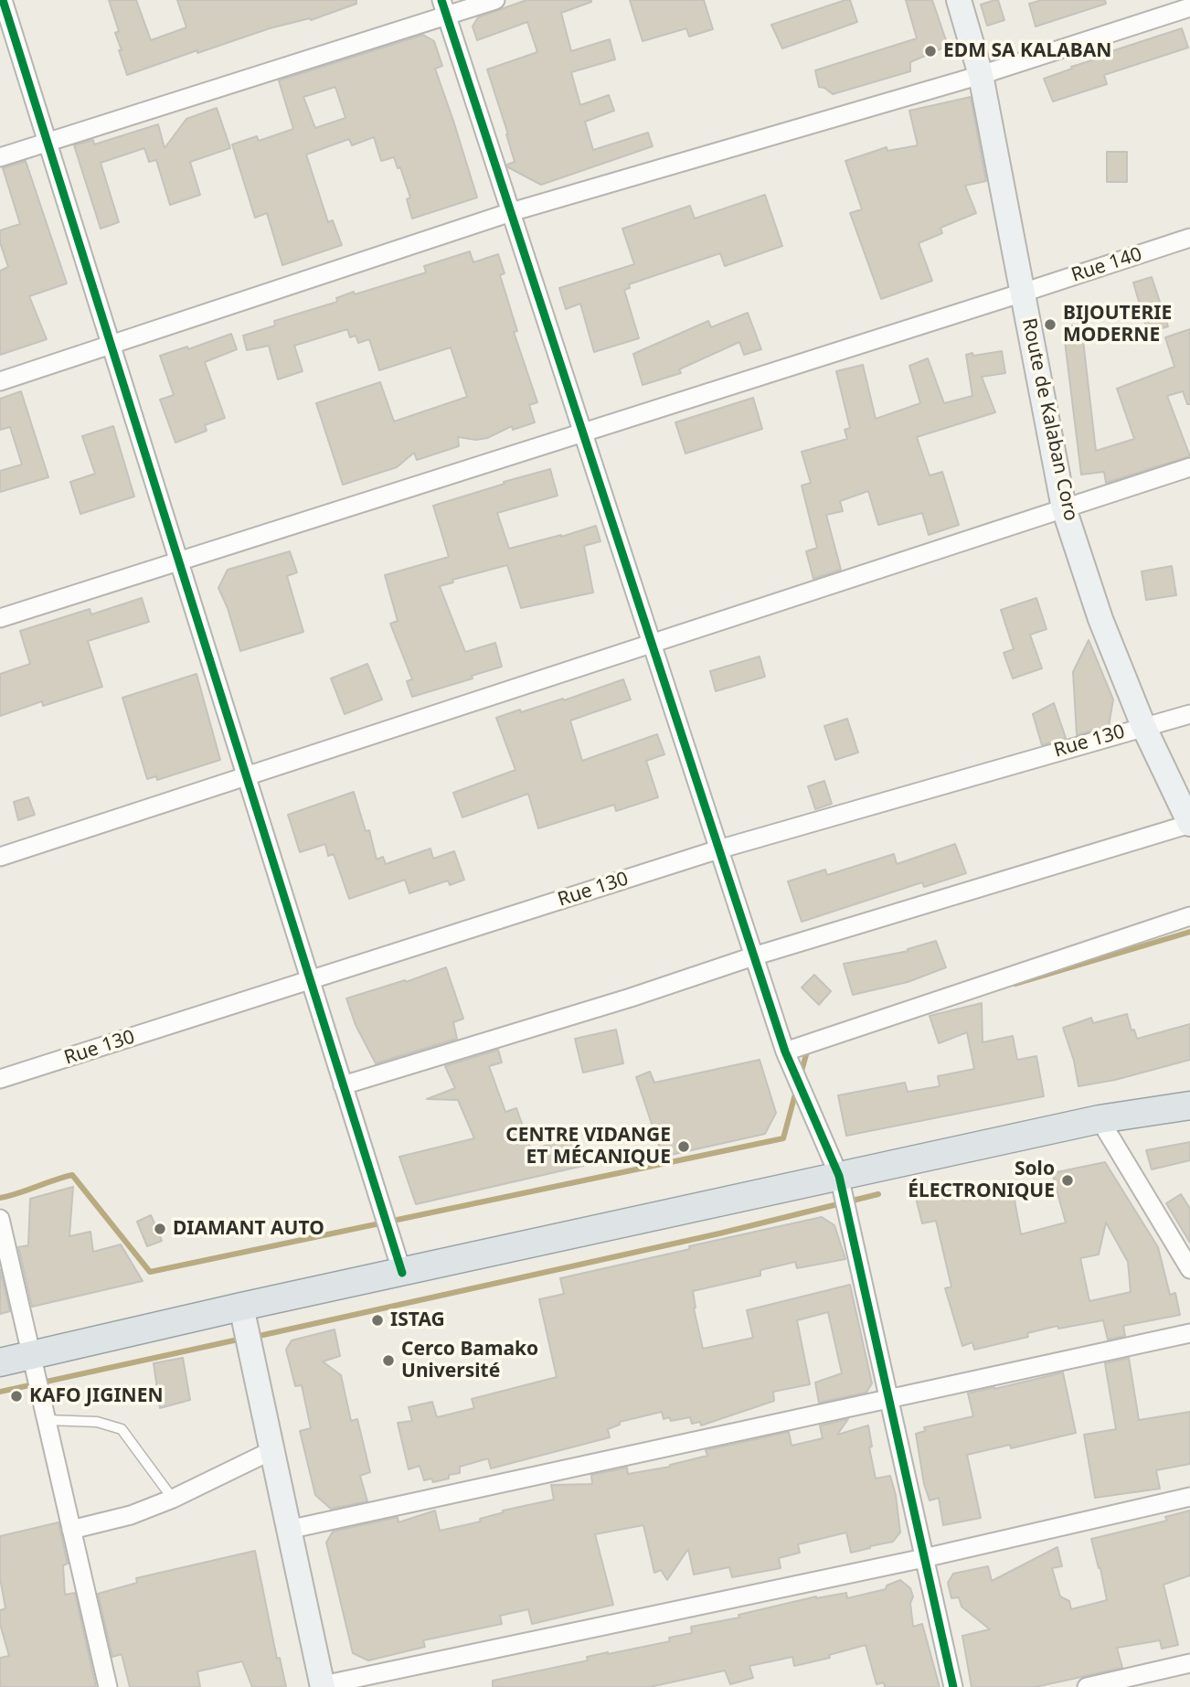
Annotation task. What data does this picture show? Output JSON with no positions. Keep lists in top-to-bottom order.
{
  "streets": {
    "main road": ["Route de Kalaban Coro"],
    "street": ["Rue 140", "Rue 130"]
  },
  "crossings": [
    ["Rue 140", "Route de Kalaban Coro"],
    ["Route de Kalaban Coro", "Rue 130"]
  ],
  "places": [
    "EDM SA KALABAN",
    "BIJOUTERIE MODERNE",
    "CENTRE VIDANGE ET MÉCANIQUE",
    "Solo ÉLECTRONIQUE",
    "DIAMANT AUTO",
    "ISTAG",
    "Cerco Bamako Université",
    "KAFO JIGINEN"
  ]
}
